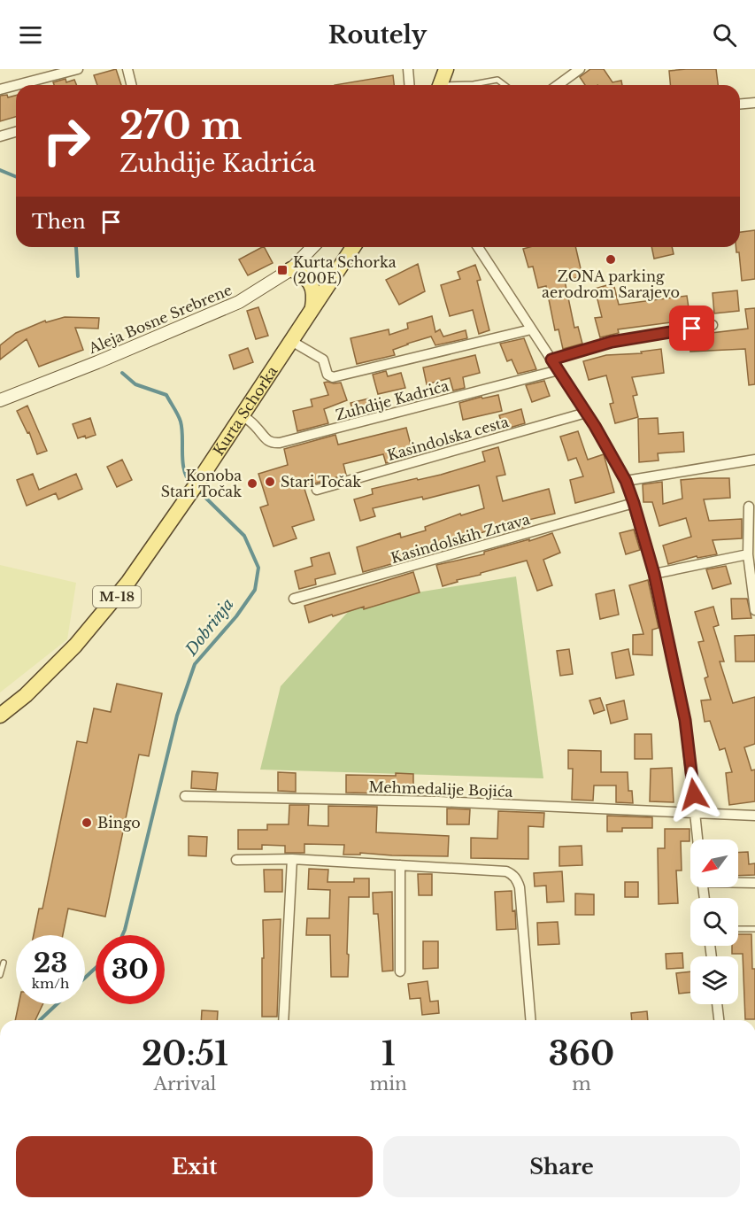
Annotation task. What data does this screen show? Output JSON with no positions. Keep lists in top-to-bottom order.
{
  "streets": {
    "main road": ["Kurta Schorka", "M-18"],
    "street": [
      "Aleja Bosne Srebrene",
      "Zuhdije Kadrića",
      "Kasindolska cesta",
      "Kasindolskih Zrtava",
      "Mehmedalije Bojića"
    ]
  },
  "crossings": [
    ["Zuhdije Kadrića", "Kurta Schorka"]
  ],
  "water": ["Dobrinja"],
  "places": {
    "other": [
      "ZONA parking aerodrom Sarajevo",
      "Stari Točak",
      "Konoba Stari Točak",
      "Bingo"
    ],
    "transit": ["Kurta Schorka (200E)"]
  },
  "north": "bottom left",
  "page": {
    "header": "Routely",
    "turn": ["270 m", "Zuhdije Kadrića"],
    "then": "Then",
    "speed": "23 km/h",
    "limit": "30",
    "eta": [
      "20:51",
      "Arrival",
      "1",
      "min",
      "360",
      "m"
    ],
    "buttons": ["Exit", "Share"]
  }
}
